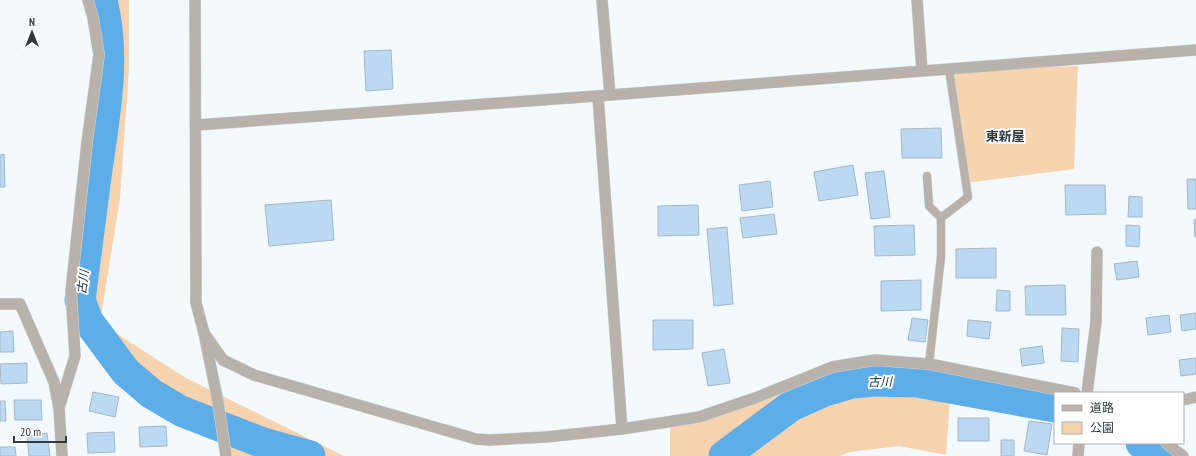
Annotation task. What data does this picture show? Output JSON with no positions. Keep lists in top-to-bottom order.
{
  "districts": ["東新屋"],
  "water": ["古川"],
  "legend": ["道路", "公園"],
  "scale_bar": "20 m",
  "north": "top"
}
